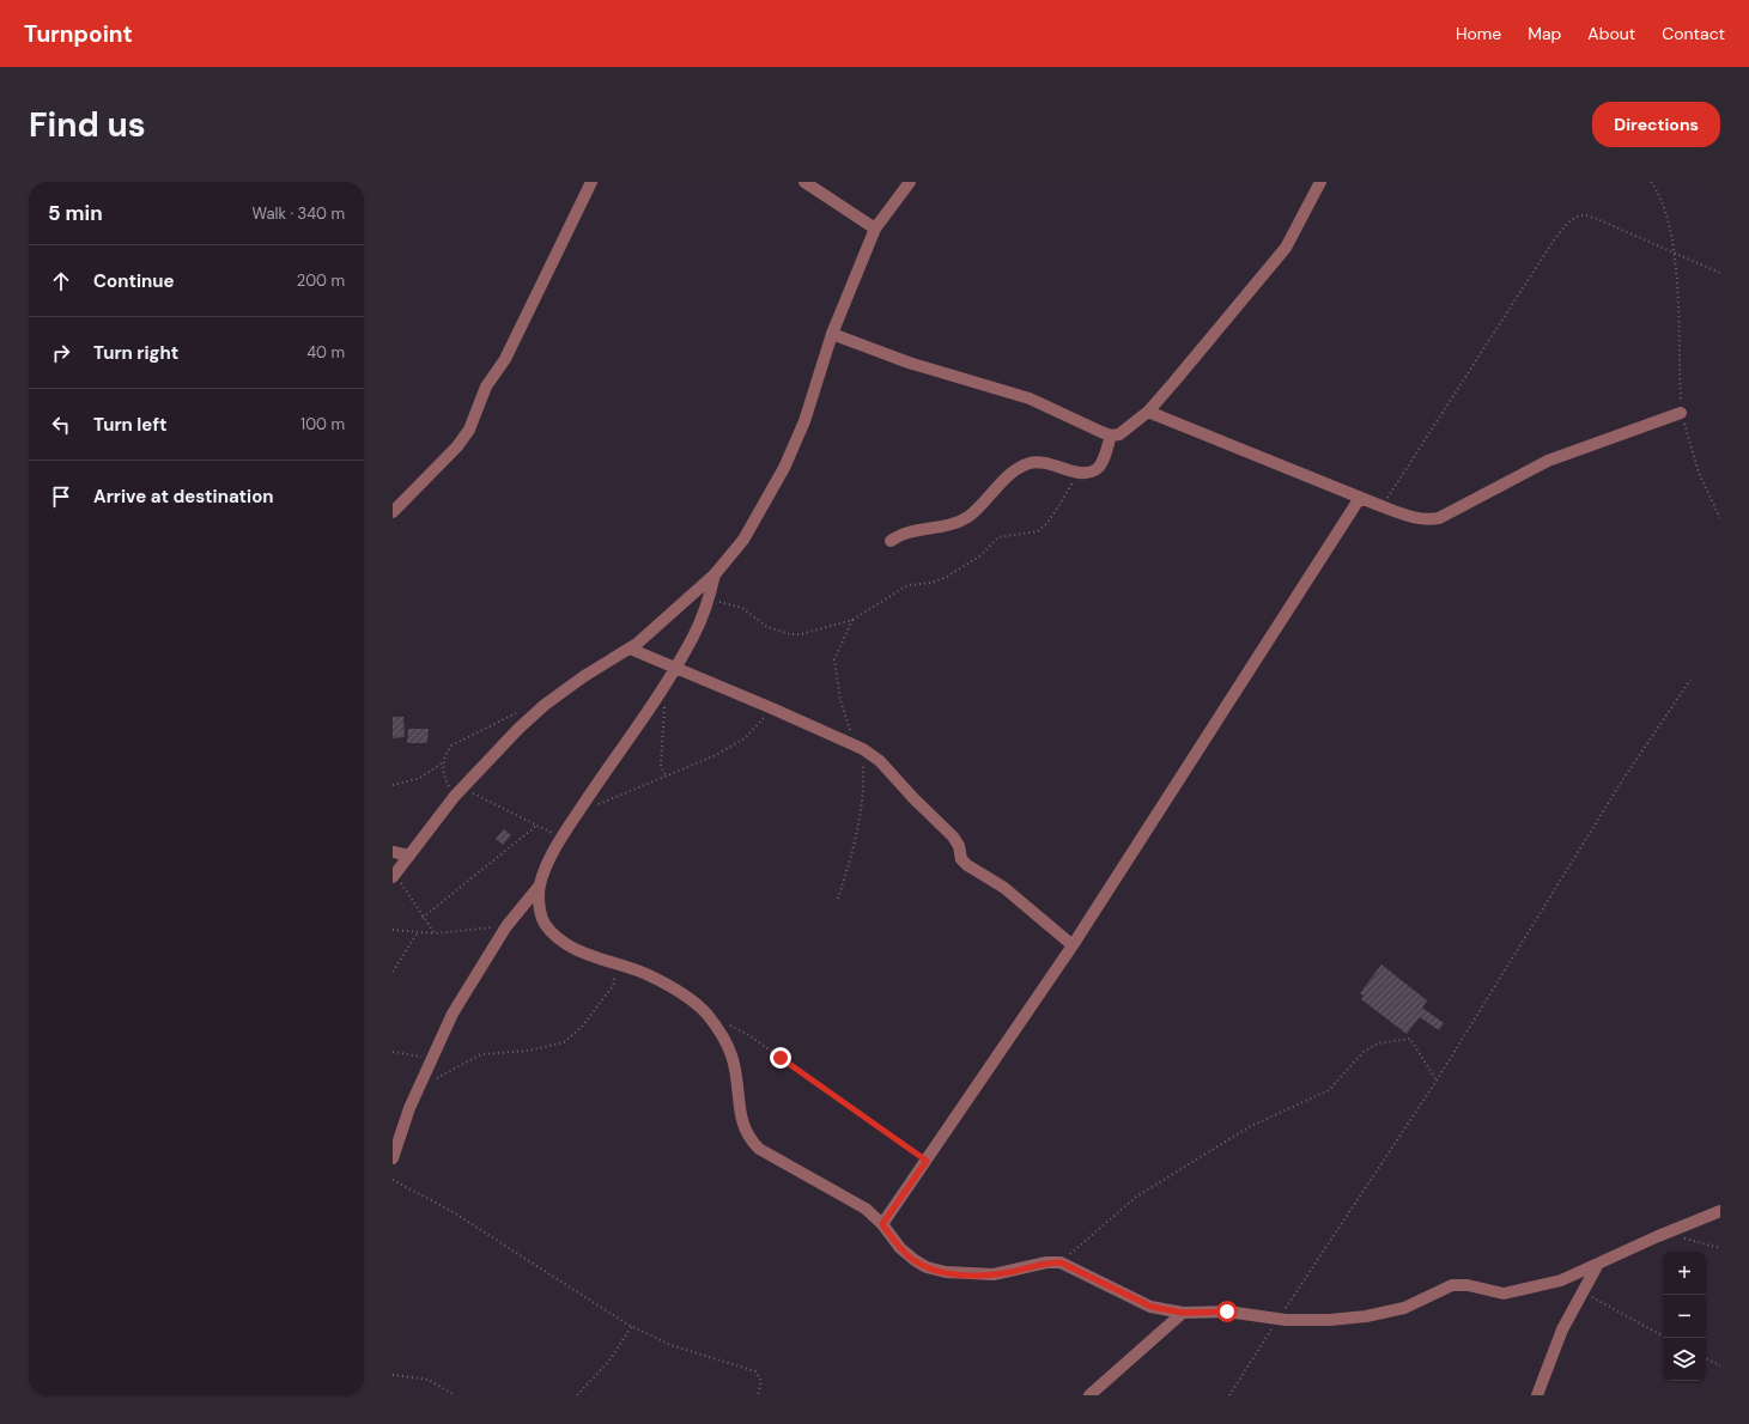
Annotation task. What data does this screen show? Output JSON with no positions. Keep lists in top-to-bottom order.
{
  "page": {
    "header": "Turnpoint",
    "nav": [
      "Home",
      "Map",
      "About",
      "Contact"
    ],
    "buttons": "Directions",
    "title": "Find us",
    "heading": ["5 min", "Walk · 340 m"],
    "list": [
      ["Continue", "200 m"],
      ["Turn right", "40 m"],
      ["Turn left", "100 m"],
      "Arrive at destination"
    ],
    "map_buttons": ["+", "−"]
  }
}
